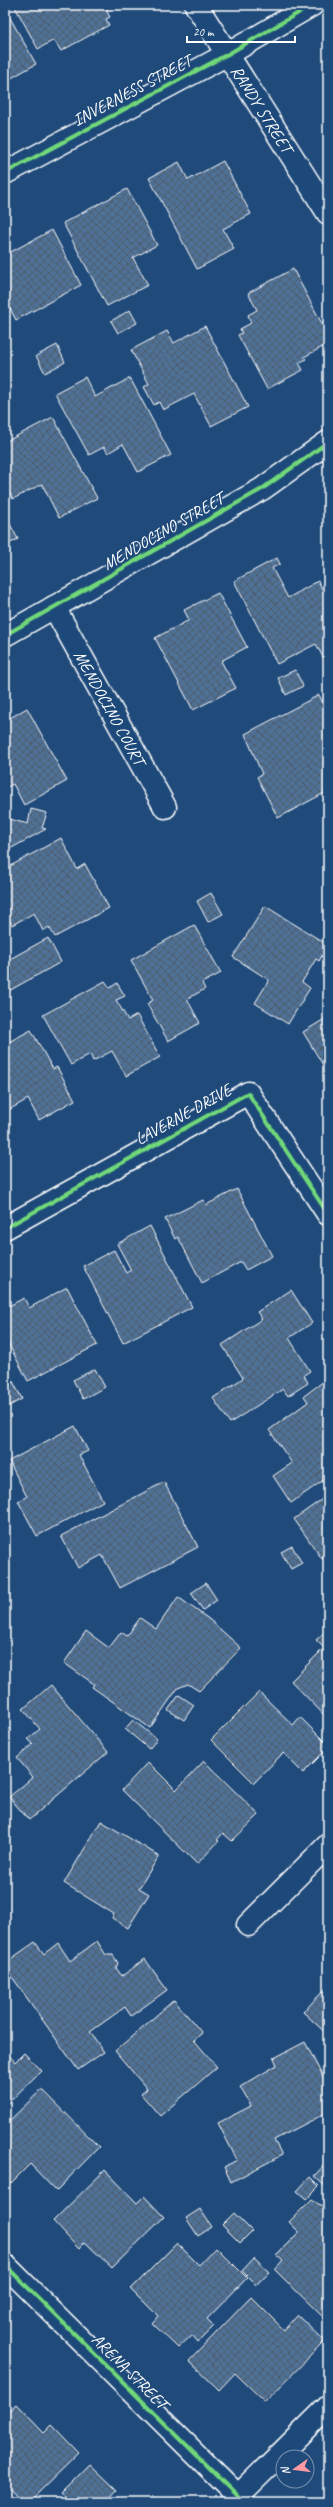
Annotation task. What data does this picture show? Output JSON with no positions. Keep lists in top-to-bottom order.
{
  "streets": {
    "street": [
      "INVERNESS STREET",
      "RANDY STREET",
      "MENDOCINO STREET",
      "MENDOCINO COURT",
      "LAVERNE DRIVE",
      "ARENA STREET"
    ]
  },
  "crossings": [
    ["INVERNESS STREET", "RANDY STREET"],
    ["MENDOCINO STREET", "MENDOCINO COURT"]
  ],
  "scale_bar": "20 m",
  "north": "left"
}
